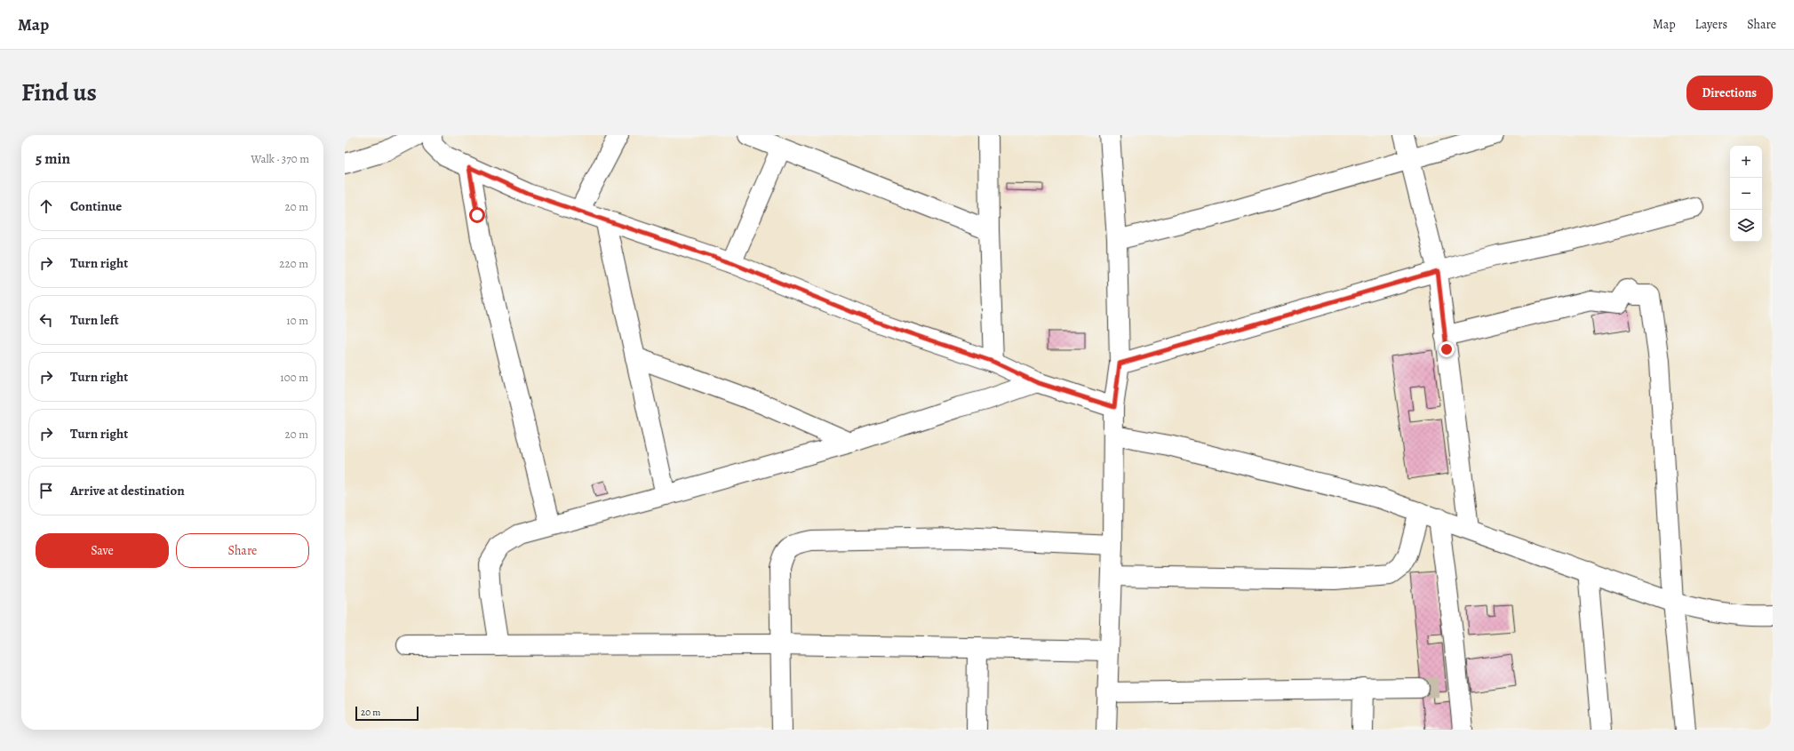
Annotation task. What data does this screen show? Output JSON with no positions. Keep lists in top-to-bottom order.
{
  "scale_bar": "20 m",
  "page": {
    "header": "Map",
    "nav": ["Map", "Layers", "Share"],
    "title": "Find us",
    "buttons": [
      "Directions",
      ["Save", "Share"]
    ],
    "heading": ["5 min", "Walk · 370 m"],
    "map_buttons": ["+", "−"],
    "list": [
      ["Continue", "20 m"],
      ["Turn right", "220 m"],
      ["Turn left", "10 m"],
      ["Turn right", "100 m"],
      ["Turn right", "20 m"],
      "Arrive at destination"
    ],
    "scale": "20 m"
  }
}
